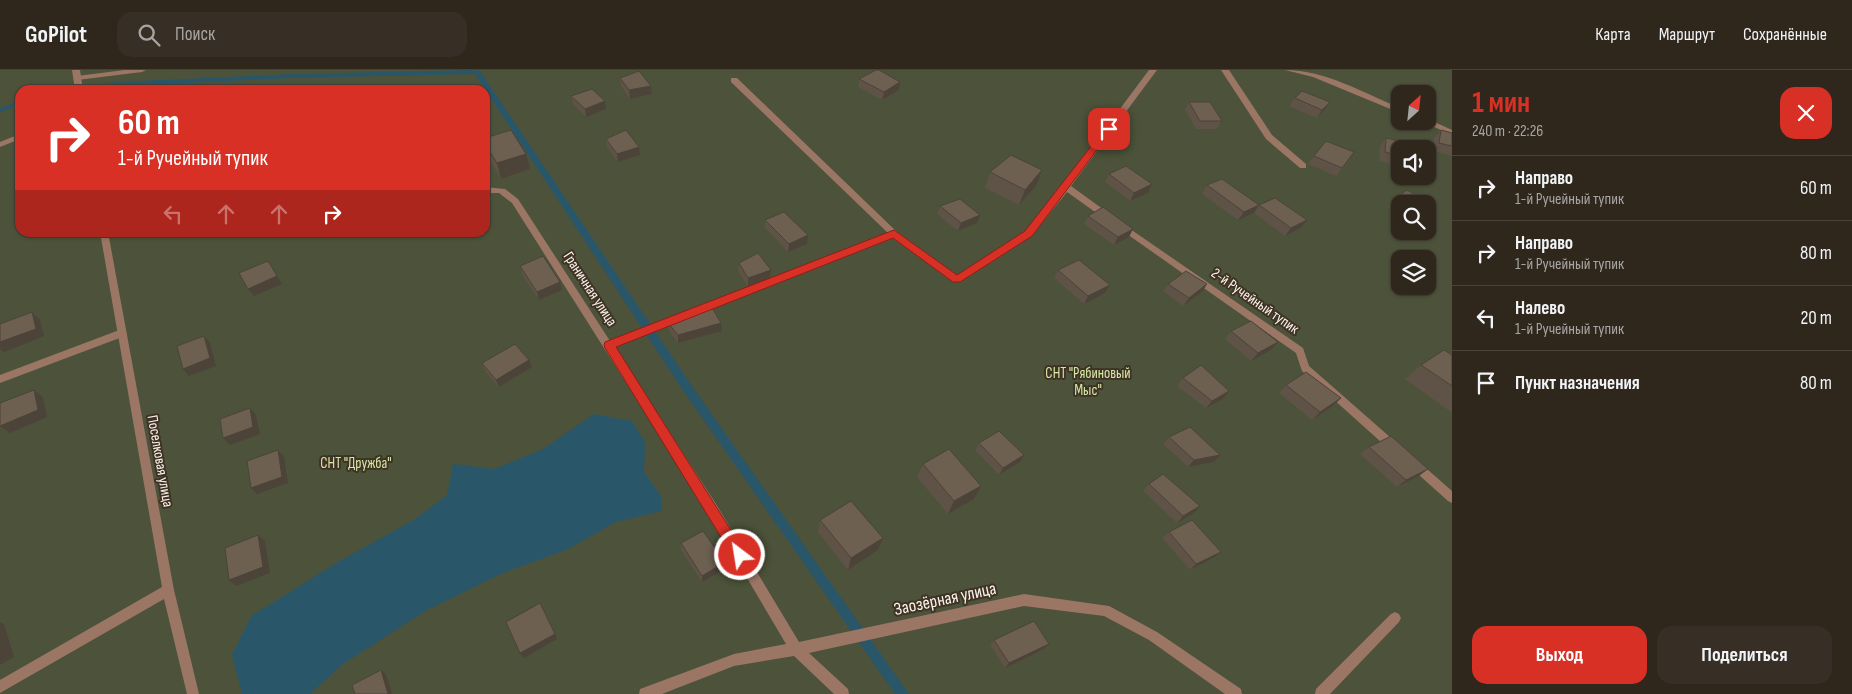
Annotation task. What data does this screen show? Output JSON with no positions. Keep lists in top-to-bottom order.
{
  "streets": {
    "street": [
      "Граничная улица",
      "2-й Ручейный тупик",
      "Поселковая улица",
      "Заозёрная улица"
    ]
  },
  "crossings": [
    ["Граничная улица", "Заозёрная улица"]
  ],
  "parks": ["СНТ \"Рябиновый Мыс\"", "СНТ \"Дружба\""],
  "north": "top right",
  "page": {
    "header": "GoPilot",
    "search": "Поиск",
    "nav": ["Карта", "Маршрут", "Сохранённые"],
    "heading": ["1 мин", "240 m · 22:26"],
    "turn": ["60 m", "1-й Ручейный тупик"],
    "list": [
      {
        "name": "Направо",
        "note": "1-й Ручейный тупик",
        "value": "60 m"
      },
      {
        "name": "Направо",
        "note": "1-й Ручейный тупик",
        "value": "80 m"
      },
      {
        "name": "Налево",
        "note": "1-й Ручейный тупик",
        "value": "20 m"
      },
      {
        "name": "Пункт назначения",
        "value": "80 m"
      }
    ],
    "buttons": ["Выход", "Поделиться"]
  }
}
